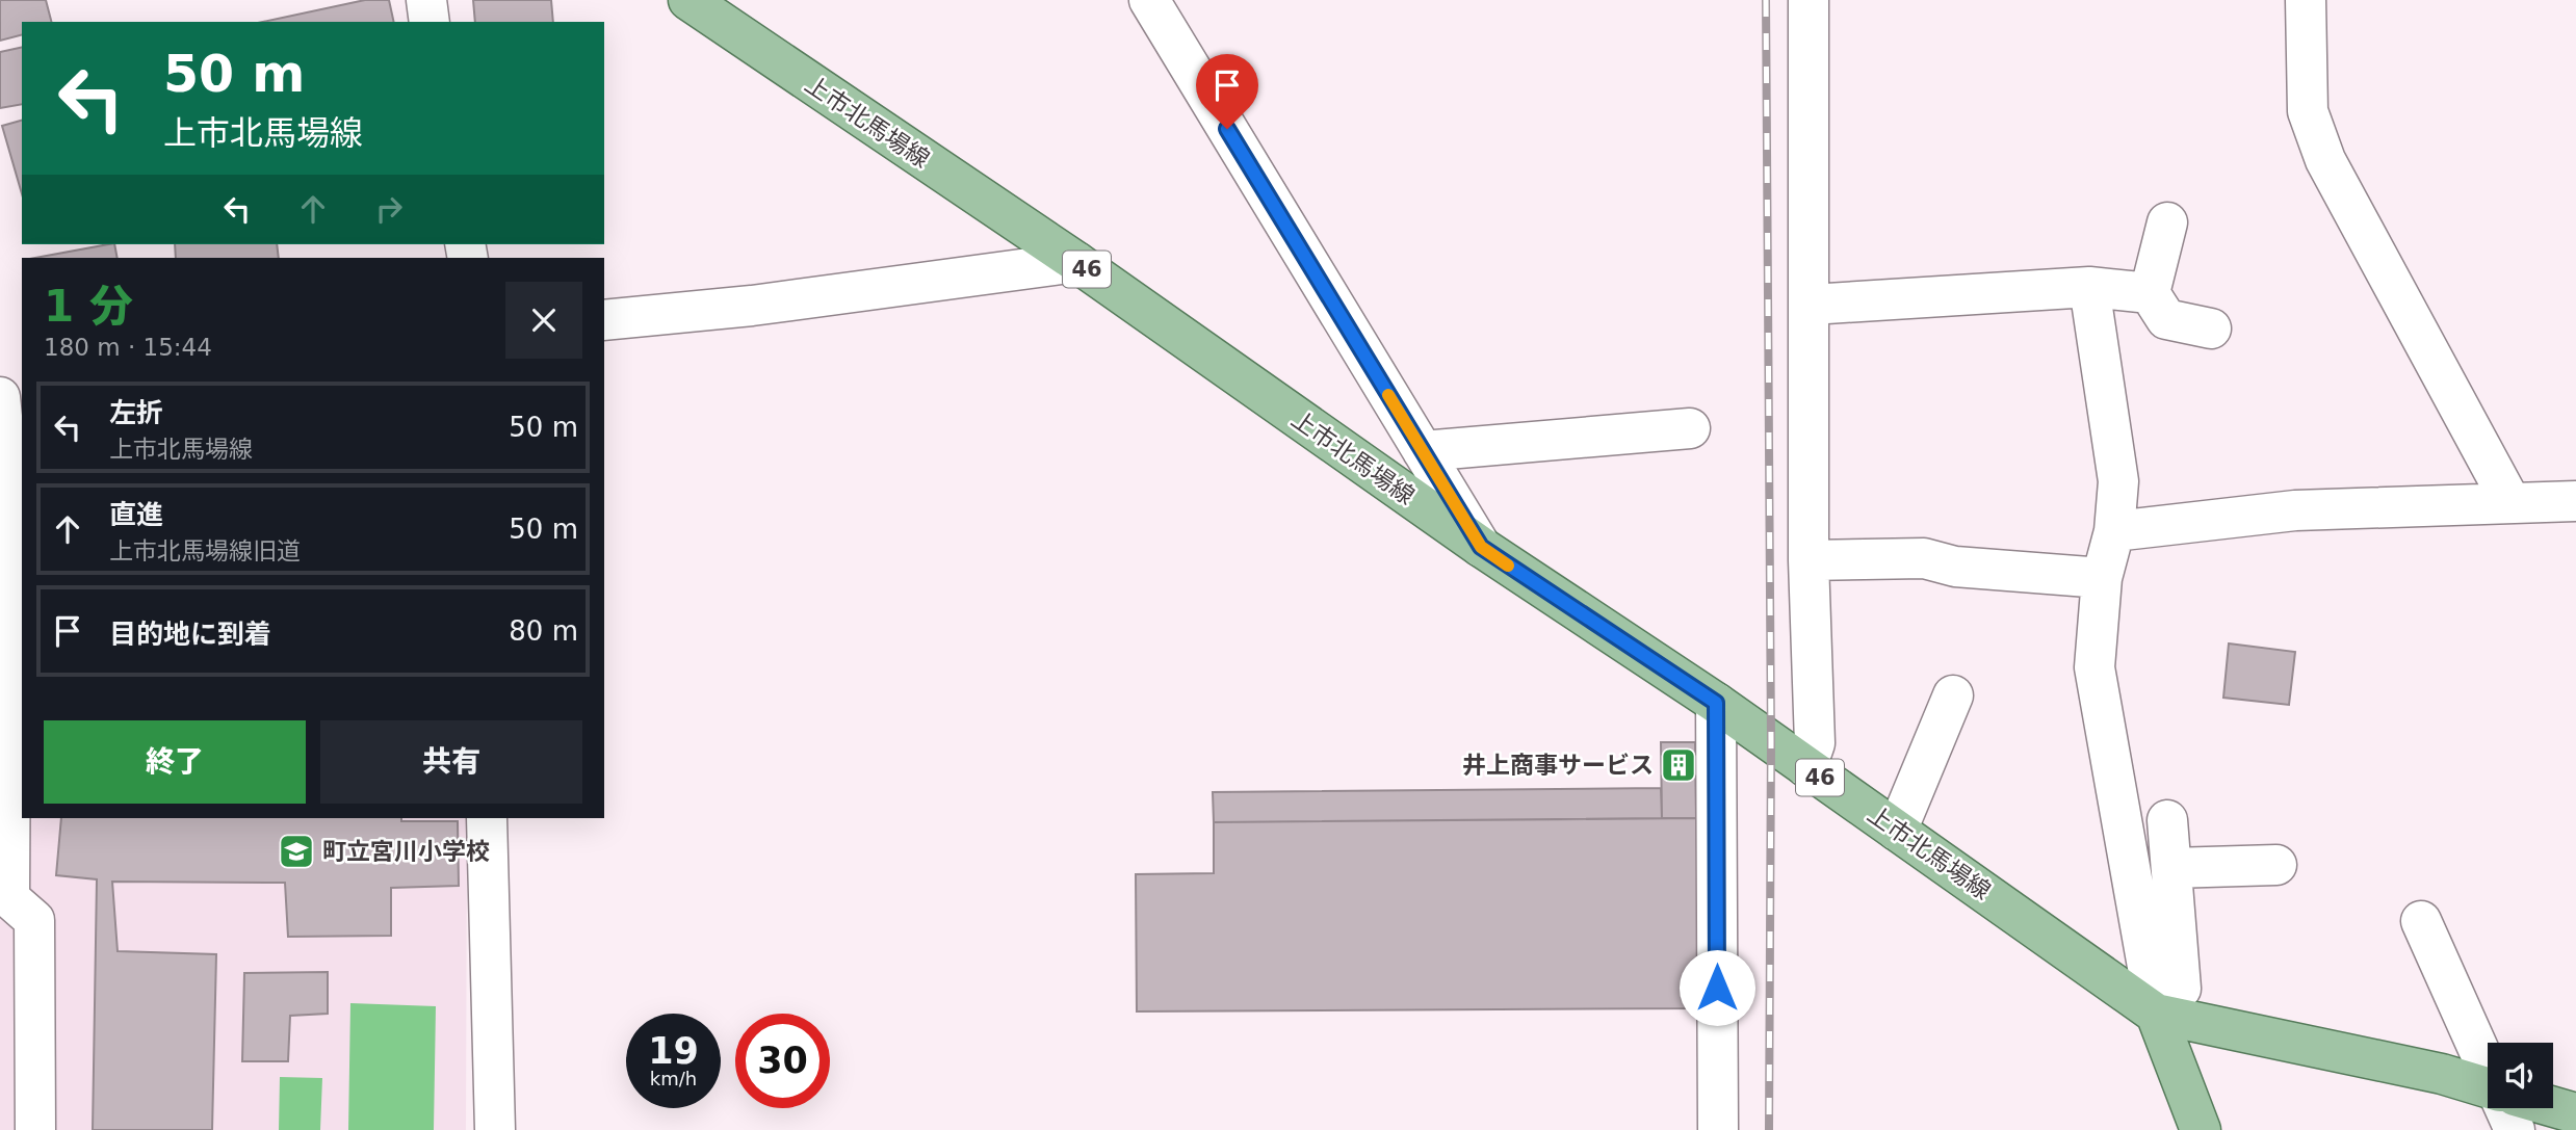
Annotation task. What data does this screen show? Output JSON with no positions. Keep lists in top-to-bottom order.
{
  "streets": {
    "main road": ["上市北馬場線", "46"]
  },
  "places": {
    "building": ["井上商事サービス"],
    "school or university": ["町立宮川小学校"]
  },
  "page": {
    "turn": ["50 m", "上市北馬場線"],
    "heading": ["1 分", "180 m · 15:44"],
    "list": [
      {
        "name": "左折",
        "note": "上市北馬場線",
        "value": "50 m"
      },
      {
        "name": "直進",
        "note": "上市北馬場線旧道",
        "value": "50 m"
      },
      {
        "name": "目的地に到着",
        "value": "80 m"
      }
    ],
    "buttons": ["終了", "共有"],
    "speed": "19 km/h",
    "limit": "30"
  }
}
